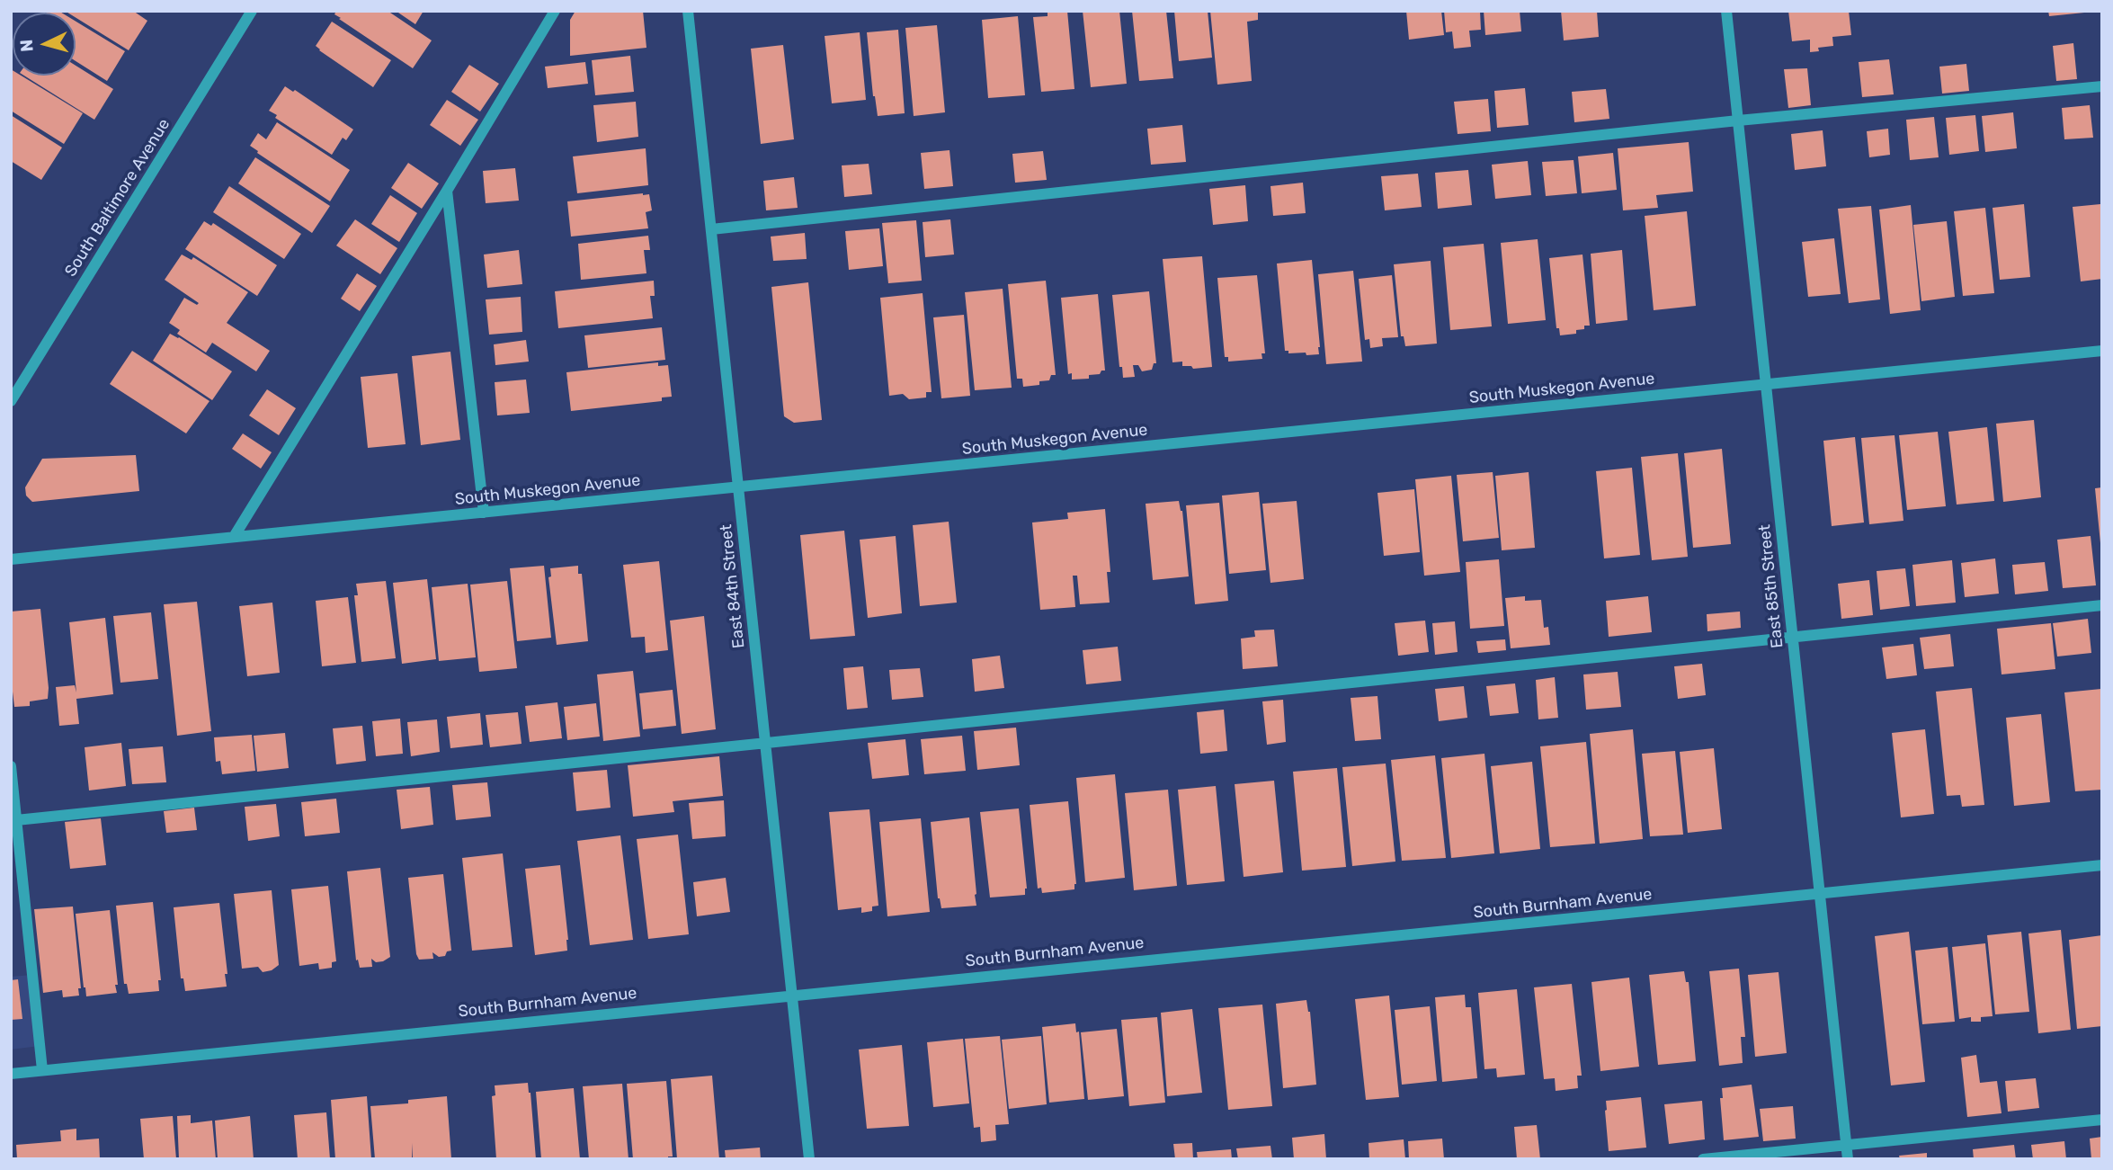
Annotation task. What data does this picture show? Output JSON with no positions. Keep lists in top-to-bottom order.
{
  "streets": {
    "street": [
      "South Baltimore Avenue",
      "South Muskegon Avenue",
      "East 84th Street",
      "East 85th Street",
      "South Burnham Avenue"
    ]
  },
  "crossings": [
    ["South Muskegon Avenue", "East 84th Street"],
    ["South Muskegon Avenue", "East 85th Street"],
    ["East 84th Street", "South Burnham Avenue"],
    ["East 85th Street", "South Burnham Avenue"]
  ],
  "north": "left"
}
